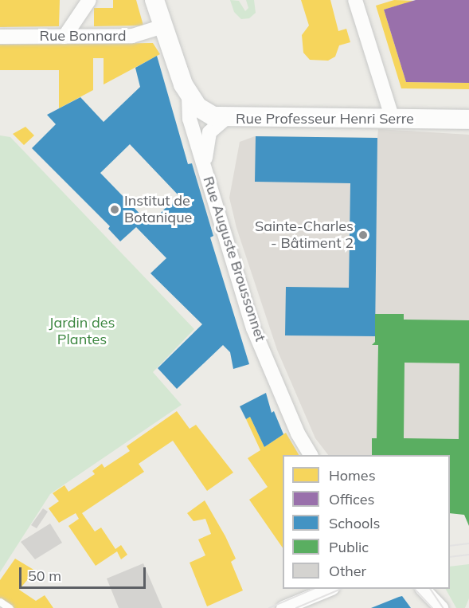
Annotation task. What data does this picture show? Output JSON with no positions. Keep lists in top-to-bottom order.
{
  "streets": {
    "main road": ["Rue Professeur Henri Serre", "Rue Auguste Broussonnet"],
    "street": ["Rue Bonnard"]
  },
  "crossings": [
    ["Rue Bonnard", "Rue Auguste Broussonnet"],
    ["Rue Professeur Henri Serre", "Rue Auguste Broussonnet"]
  ],
  "parks": ["Jardin des Plantes"],
  "places": ["Institut de Botanique", "Sainte-Charles - Bâtiment 2"],
  "legend": [
    "Homes",
    "Offices",
    "Schools",
    "Public",
    "Other"
  ],
  "scale_bar": "50 m"
}
